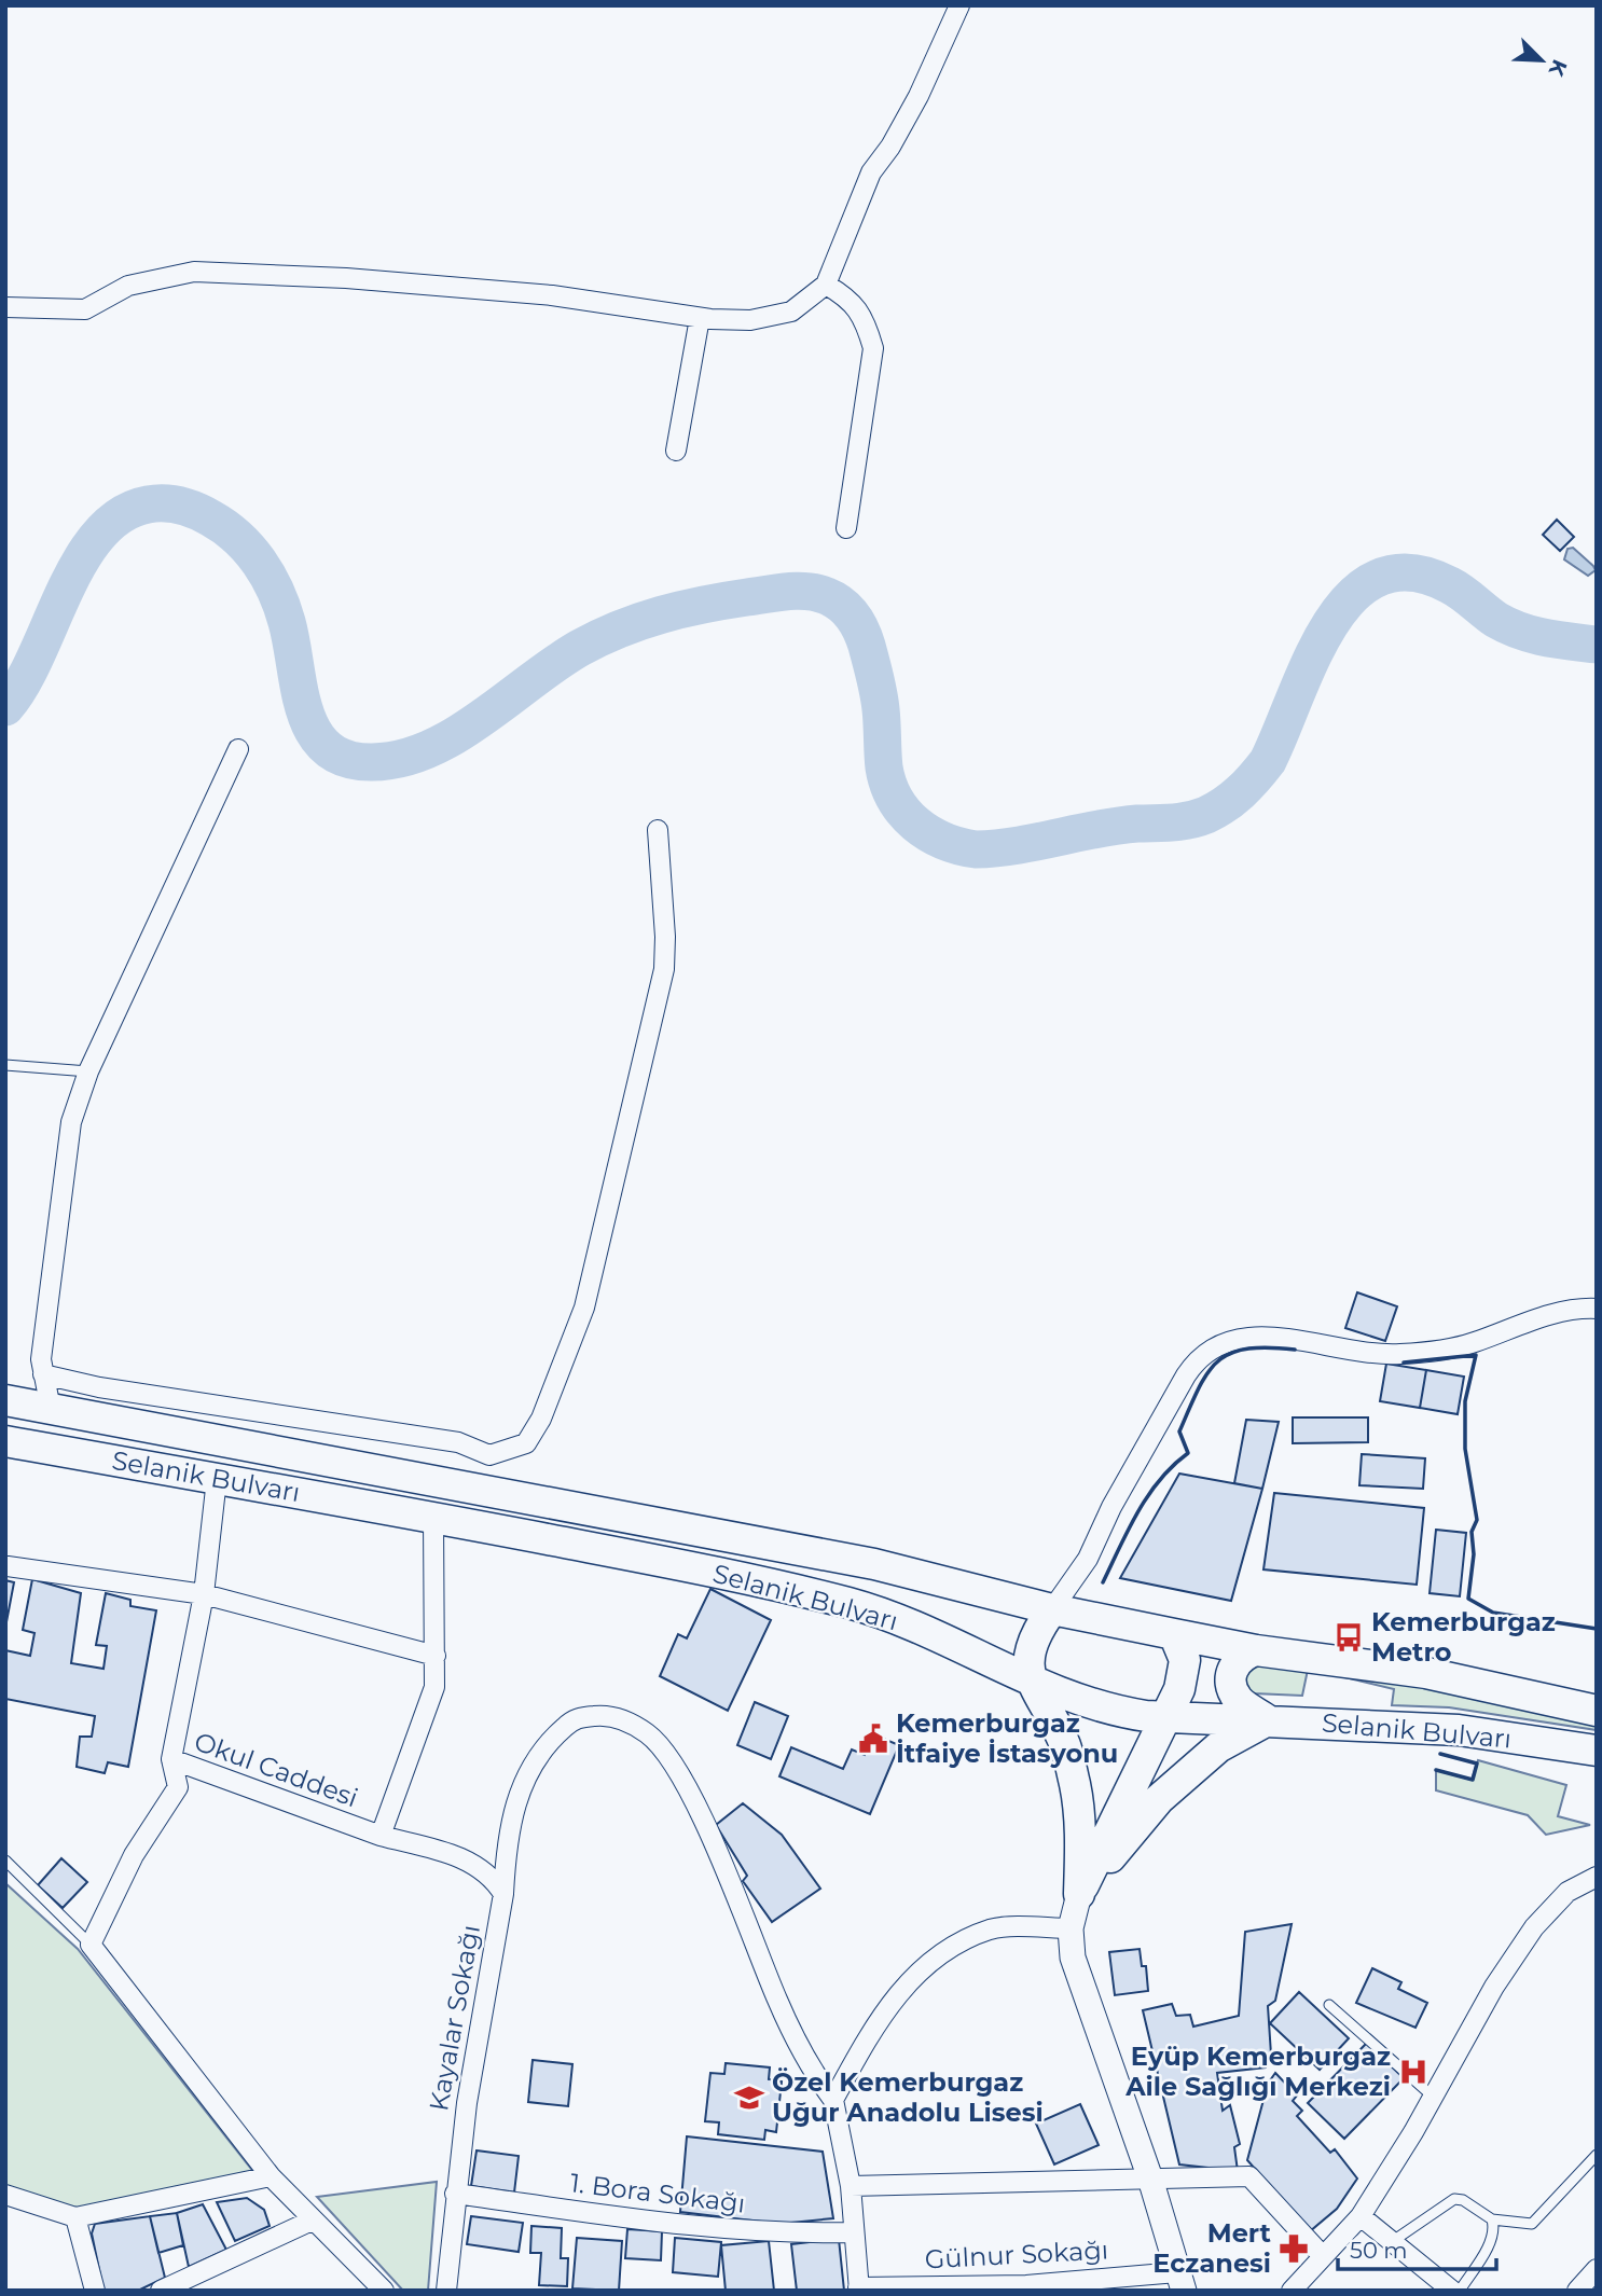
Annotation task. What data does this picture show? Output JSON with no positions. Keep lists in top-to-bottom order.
{
  "streets": {
    "main road": ["Selanik Bulvarı"],
    "street": [
      "Okul Caddesi",
      "Kayalar Sokağı",
      "1. Bora Sokağı",
      "Gülnur Sokağı"
    ]
  },
  "crossings": [
    ["Selanik Bulvarı", "Okul Caddesi"],
    ["Okul Caddesi", "Kayalar Sokağı"],
    ["Kayalar Sokağı", "1. Bora Sokağı"]
  ],
  "places": {
    "bus stop": ["Kemerburgaz Metro"],
    "public building": ["Kemerburgaz İtfaiye İstasyonu"],
    "hospital": ["Eyüp Kemerburgaz Aile Sağlığı Merkezi"],
    "school or university": ["Özel Kemerburgaz Uğur Anadolu Lisesi"],
    "pharmacy": ["Mert Eczanesi"]
  },
  "scale_bar": "50 m",
  "north": "bottom right"
}
